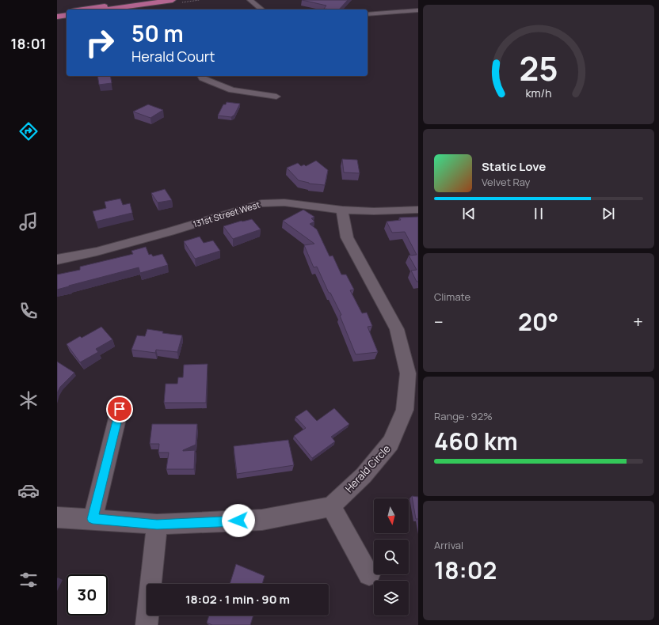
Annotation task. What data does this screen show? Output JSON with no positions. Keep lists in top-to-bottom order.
{
  "streets": {
    "street": ["131st Street West", "Herald Circle"]
  },
  "crossings": [
    ["131st Street West", "Herald Circle"]
  ],
  "north": "bottom",
  "page": {
    "tabs": "18:01",
    "turn": ["50 m", "Herald Court"],
    "song": ["Static Love", "Velvet Ray"],
    "tile": [
      "Climate",
      ["Range · 92%", "460 km"],
      ["Arrival", "18:02"]
    ],
    "heat": ["−", "20°", "+"],
    "limit": "30",
    "trip": "18:02 · 1 min · 90 m",
    "gauge": ["25", "km/h"]
  }
}
